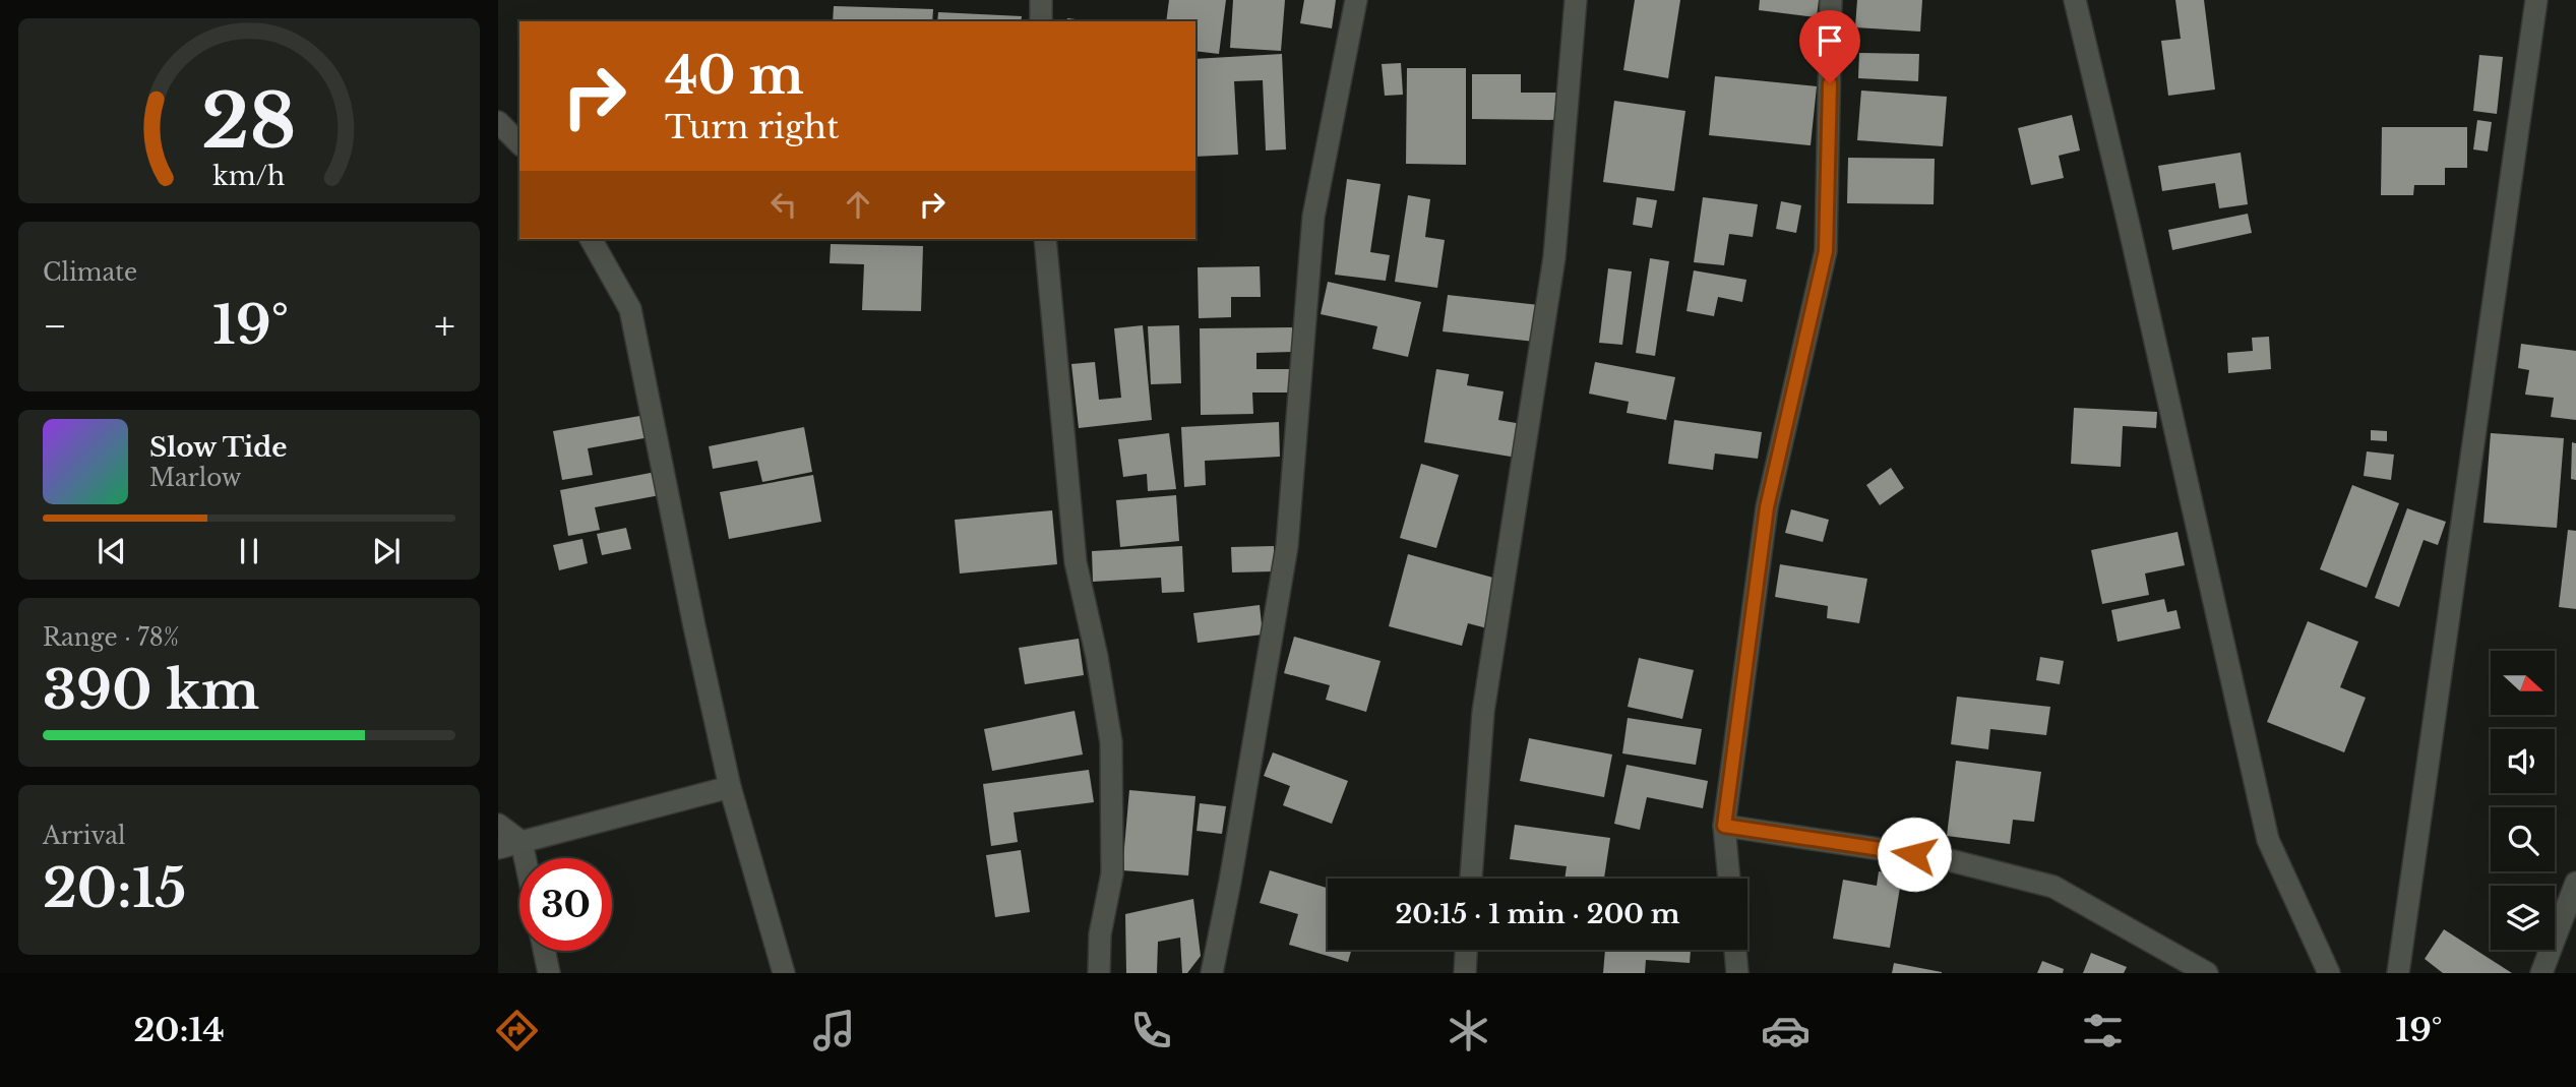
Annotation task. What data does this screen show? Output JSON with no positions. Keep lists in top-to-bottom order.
{
  "north": "right",
  "page": {
    "turn": ["40 m", "Turn right"],
    "tile": [
      "Climate",
      ["Range · 78%", "390 km"],
      ["Arrival", "20:15"]
    ],
    "heat": ["−", "19°", "+"],
    "song": ["Slow Tide", "Marlow"],
    "limit": "30",
    "trip": "20:15 · 1 min · 200 m",
    "tabs": ["20:14", "19°"],
    "gauge": ["28", "km/h"]
  }
}
